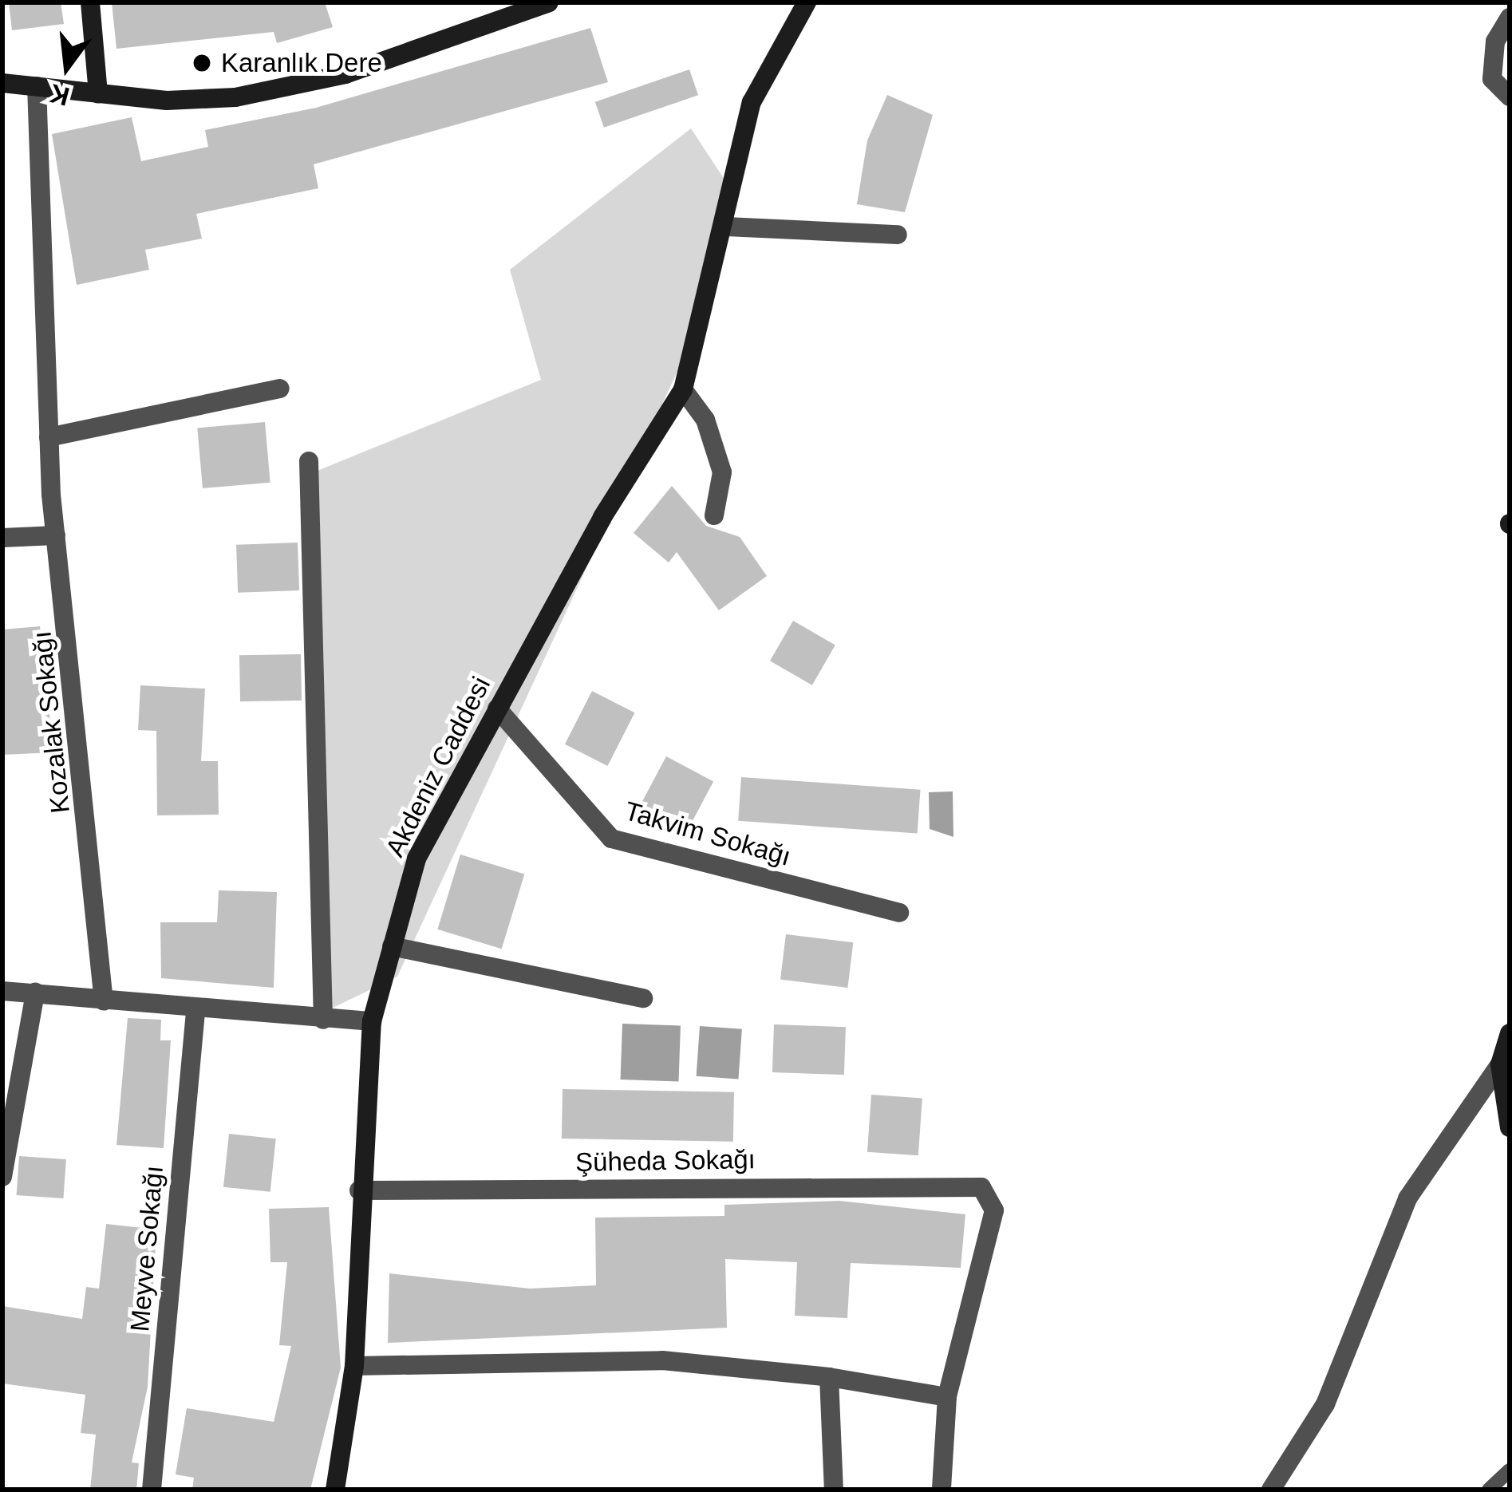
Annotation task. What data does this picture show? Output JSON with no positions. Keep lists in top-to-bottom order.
{
  "streets": {
    "street": [
      "Kozalak Sokağı",
      "Akdeniz Caddesi",
      "Takvim Sokağı",
      "Şüheda Sokağı",
      "Meyve Sokağı"
    ]
  },
  "crossings": [
    ["Akdeniz Caddesi", "Takvim Sokağı"],
    ["Akdeniz Caddesi", "Şüheda Sokağı"]
  ],
  "places": ["Karanlık Dere"],
  "north": "bottom"
}
